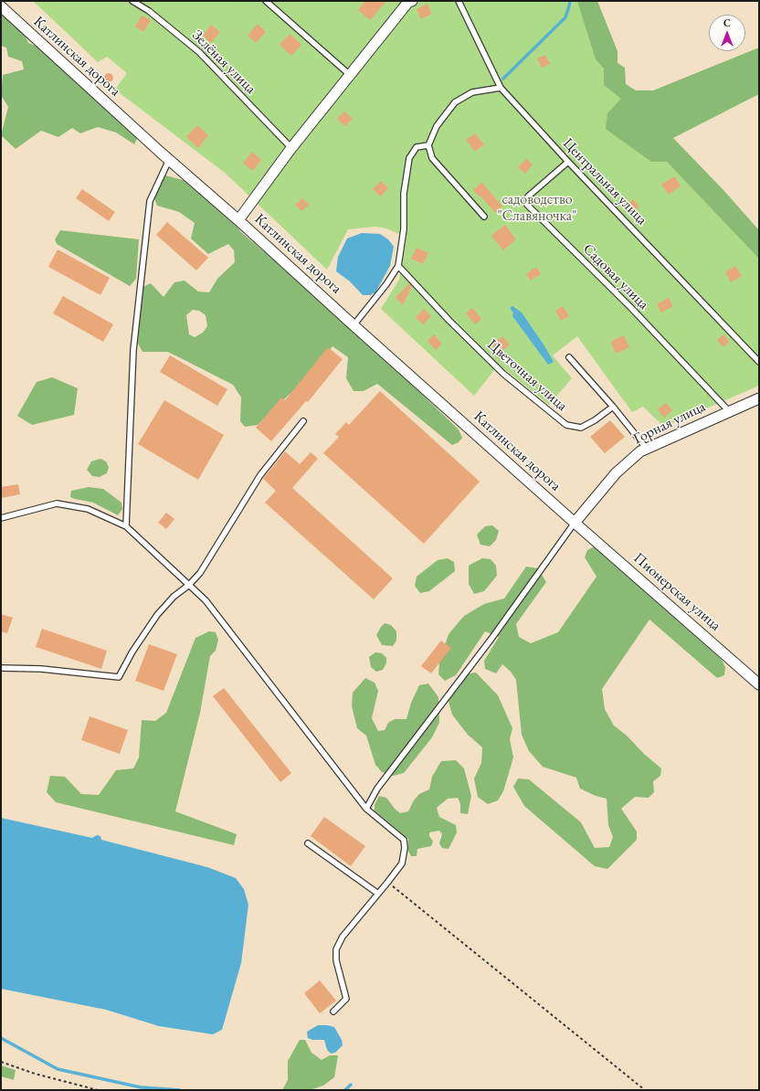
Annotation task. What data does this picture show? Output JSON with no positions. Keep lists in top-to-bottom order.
{
  "streets": {
    "street": ["Катлинская дорога", "Горная улица", "Пионерская улица"],
    "lane": [
      "Зелёная улица",
      "Центральная улица",
      "Садовая улица",
      "Цветочная улица"
    ]
  },
  "crossings": [
    ["Катлинская дорога", "Горная улица"],
    ["Катлинская дорога", "Пионерская улица"],
    ["Центральная улица", "Садовая улица"],
    ["Садовая улица", "Горная улица"],
    ["Горная улица", "Пионерская улица"]
  ],
  "parks": ["садоводство \"Славяночка\""],
  "north": "top"
}
